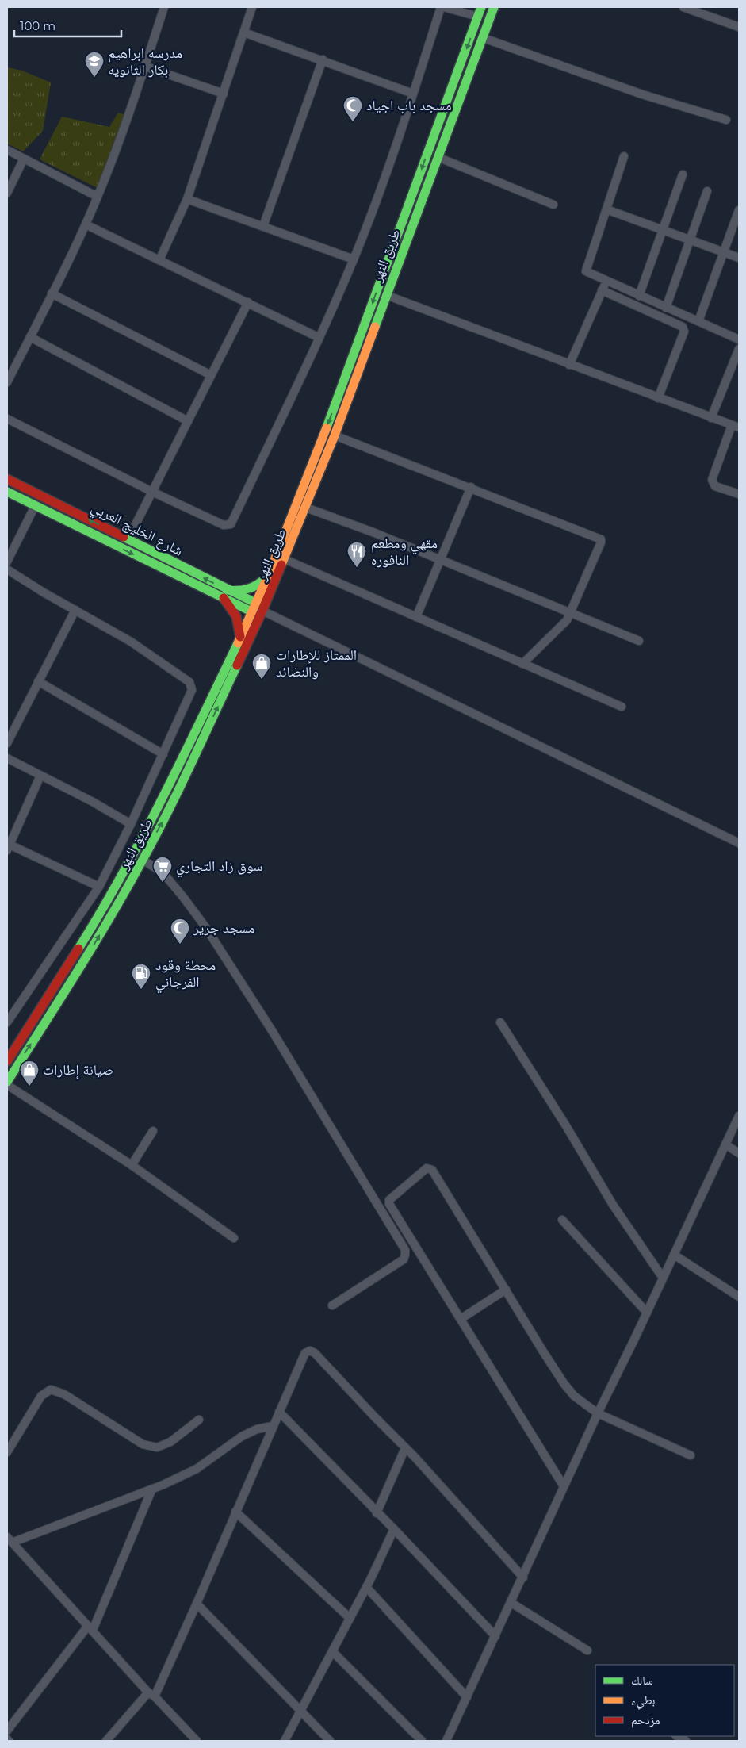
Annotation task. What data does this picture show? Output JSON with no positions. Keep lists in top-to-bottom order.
{
  "streets": {
    "main road": ["طريق النهر", "شارع الخليج العربي"]
  },
  "crossings": [
    ["طريق النهر", "شارع الخليج العربي"]
  ],
  "places": {
    "school or university": ["مدرسه ابراهيم بكار الثانويه"],
    "mosque": ["مسجد باب اجياد", "مسجد جرير"],
    "restaurant": ["مقهي ومطعم النافوره"],
    "shop": ["الممتاز للإطارات والنضائد", "صيانة إطارات"],
    "supermarket": ["سوق زاد التجاري"],
    "fuel station": ["محطة وقود الفرجاني"]
  },
  "legend": ["سالك", "بطيء", "مزدحم"],
  "scale_bar": "100 m"
}
